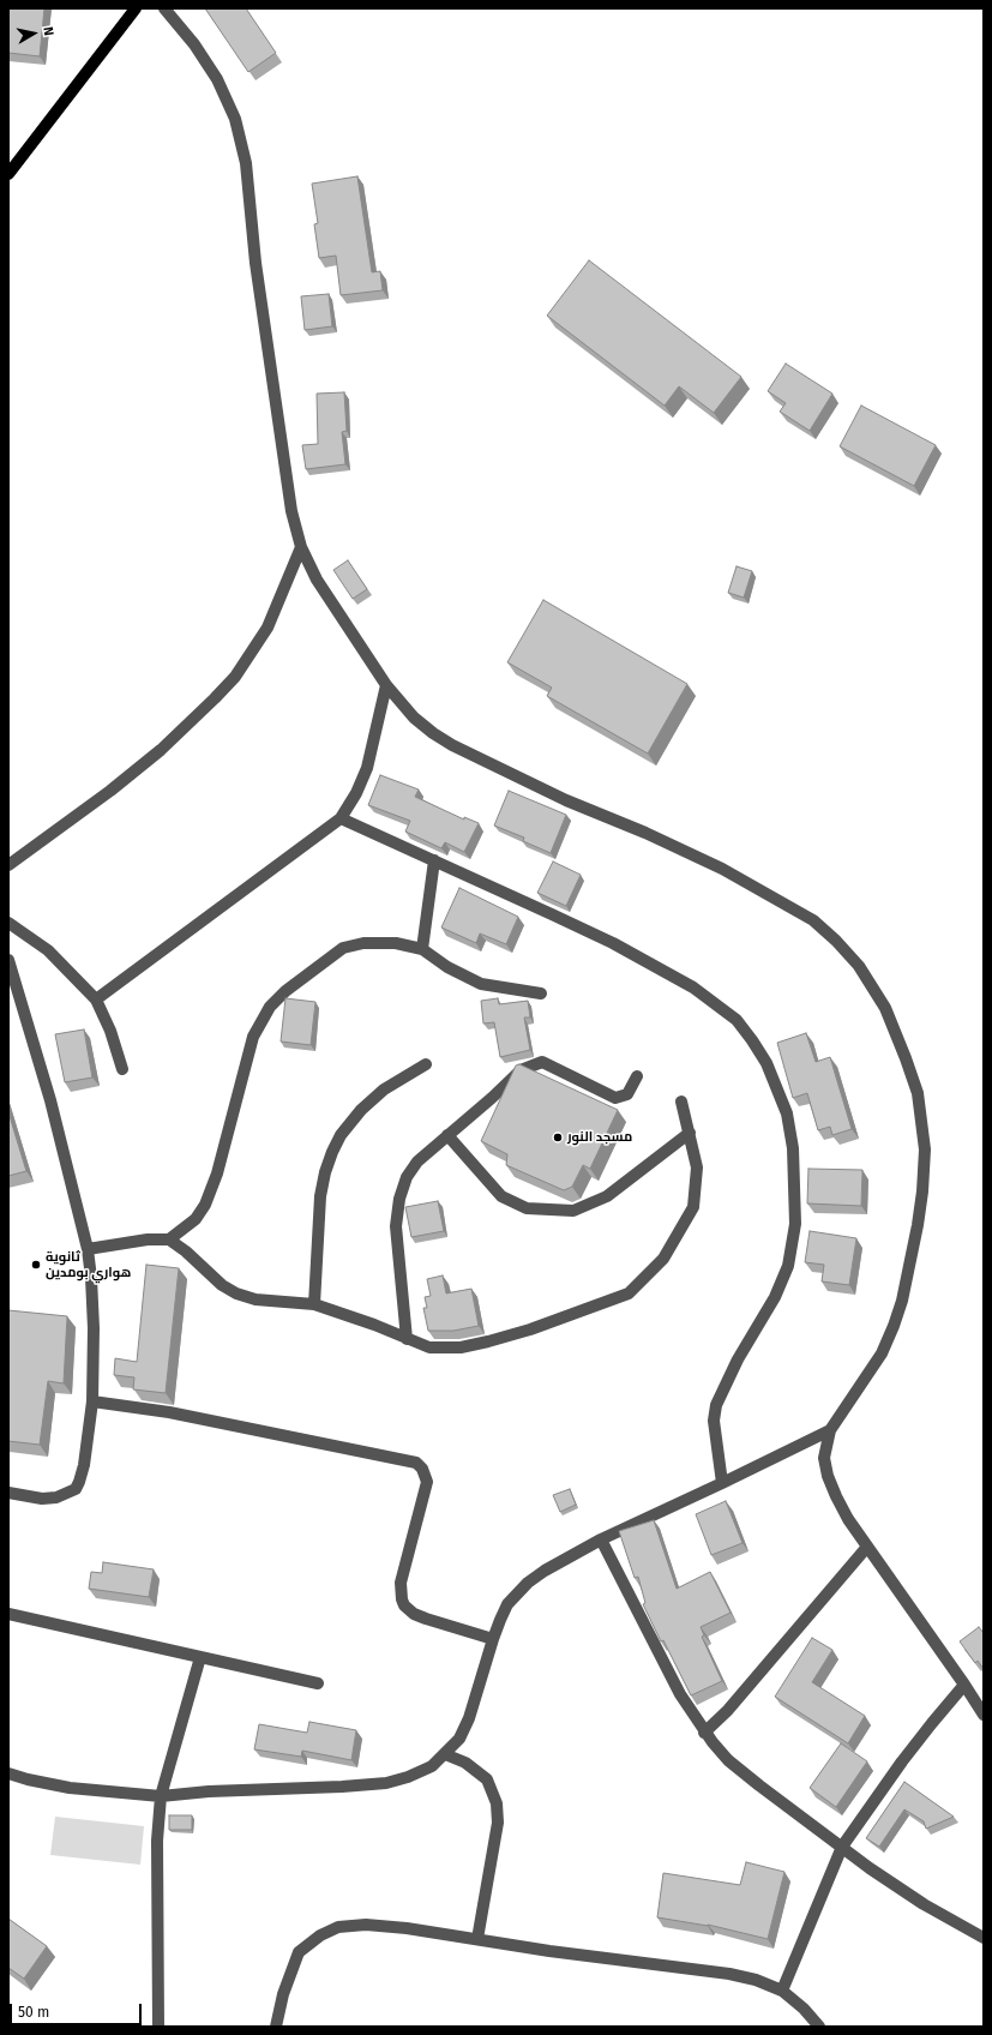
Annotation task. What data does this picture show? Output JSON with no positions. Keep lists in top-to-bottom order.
{
  "places": ["مسجد النور", "ثانوية هواري بومدين"],
  "scale_bar": "50 m",
  "north": "right"
}
